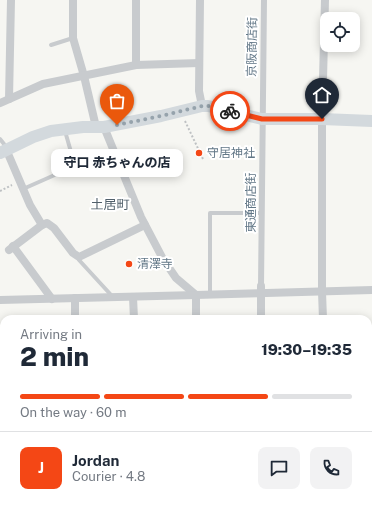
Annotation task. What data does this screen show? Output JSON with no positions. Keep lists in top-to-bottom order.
{
  "streets": {
    "street": ["京阪商店街", "東通商店街"]
  },
  "crossings": [
    ["京阪商店街", "東通商店街"]
  ],
  "districts": ["土居町"],
  "places": ["守口 赤ちゃんの店", "守居神社", "清澤寺"],
  "page": {
    "bubble": "守口 赤ちゃんの店",
    "heading": ["2 min", "Arriving in", "19:30–19:35"],
    "panel": ["Jordan", "Courier · 4.8"],
    "bar": "On the way · 60 m",
    "round": "J"
  }
}
